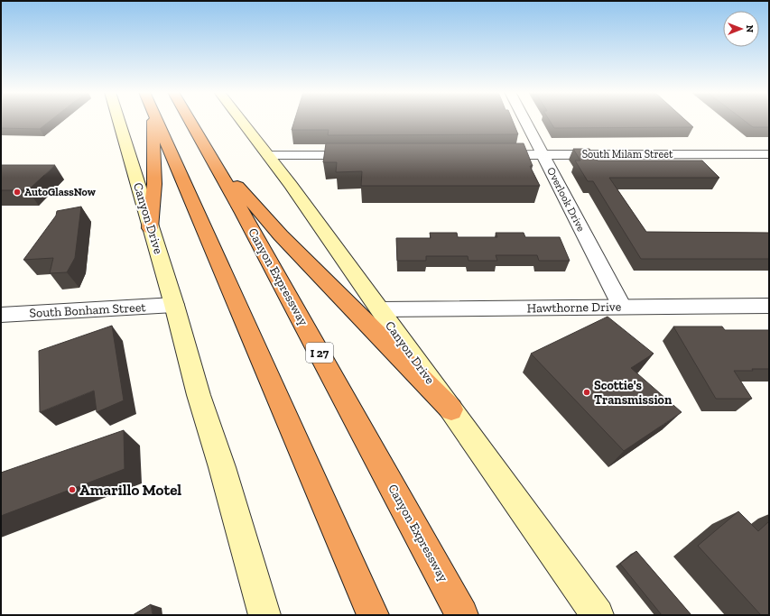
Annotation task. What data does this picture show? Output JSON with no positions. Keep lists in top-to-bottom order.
{
  "streets": {
    "highway": ["Canyon Expressway", "I 27"],
    "main road": ["Canyon Drive"],
    "street": [
      "South Milam Street",
      "Overlook Drive",
      "Hawthorne Drive",
      "South Bonham Street"
    ]
  },
  "crossings": [
    ["South Milam Street", "Overlook Drive"],
    ["Overlook Drive", "Hawthorne Drive"],
    ["Canyon Drive", "Hawthorne Drive"],
    ["Canyon Drive", "South Bonham Street"]
  ],
  "places": ["AutoGlassNow", "Scottie's Transmission", "Amarillo Motel"],
  "north": "right"
}
